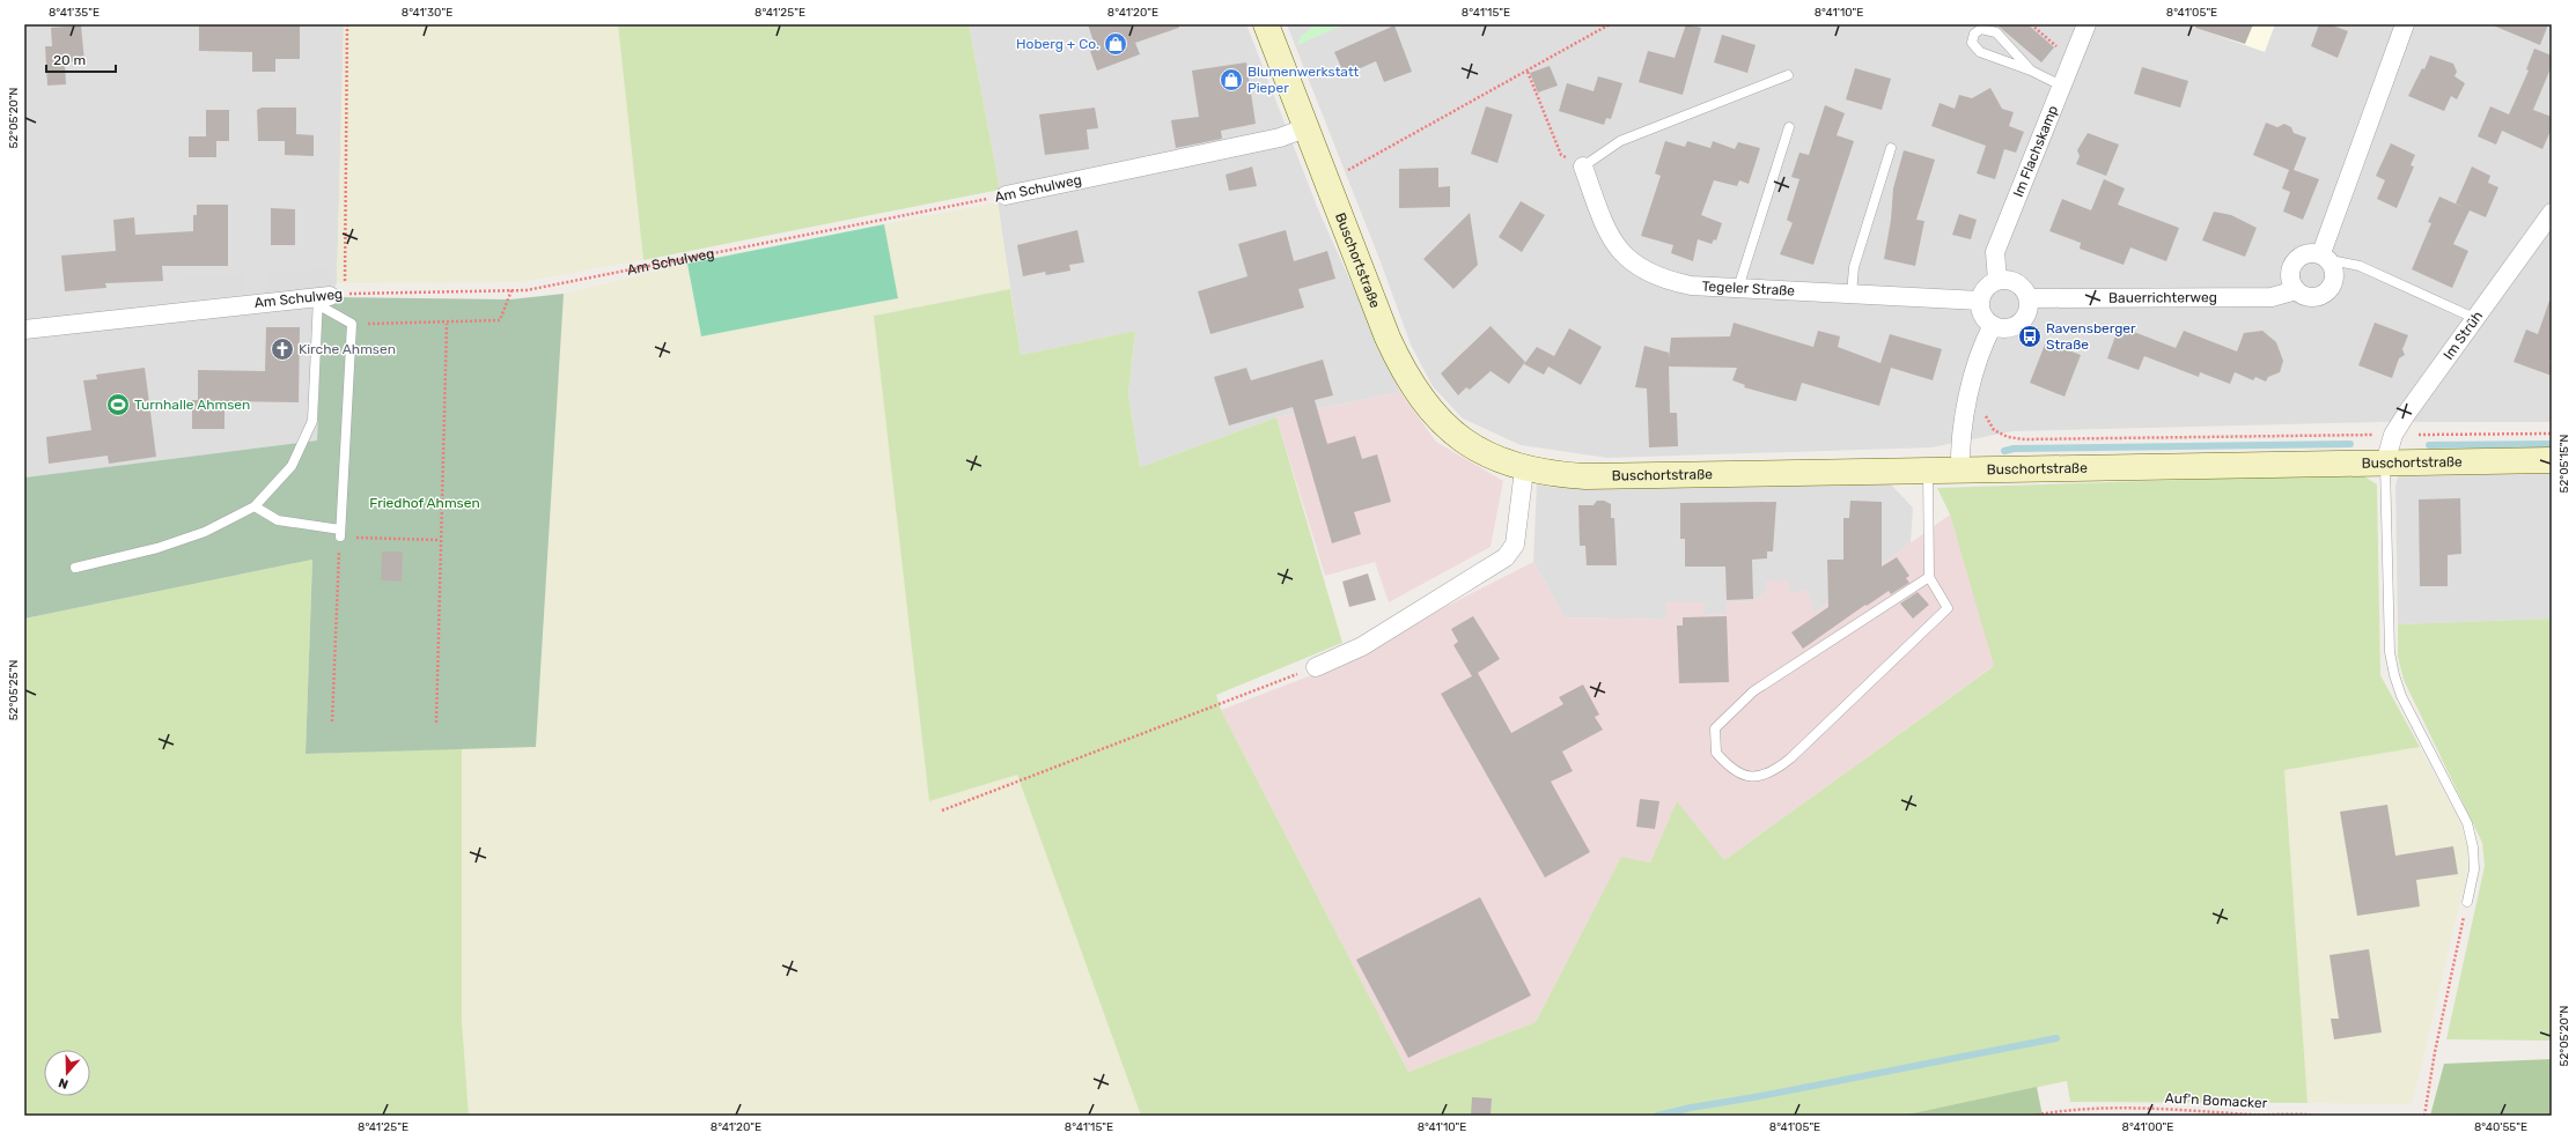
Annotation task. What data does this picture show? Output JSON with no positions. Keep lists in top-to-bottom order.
{
  "streets": {
    "main road": ["Buschortstraße"],
    "street": [
      "Im Flachskamp",
      "Am Schulweg",
      "Tegeler Straße",
      "Bauerrichterweg",
      "Im Strüh"
    ],
    "path": ["Auf'n Bomacker"]
  },
  "crossings": [
    ["Im Flachskamp", "Tegeler Straße"],
    ["Im Flachskamp", "Bauerrichterweg"],
    ["Am Schulweg", "Buschortstraße"],
    ["Buschortstraße", "Im Strüh"],
    ["Tegeler Straße", "Bauerrichterweg"]
  ],
  "parks": ["Friedhof Ahmsen"],
  "places": {
    "shop": ["Hoberg + Co.", "Blumenwerkstatt Pieper"],
    "bus stop": ["Ravensberger Straße"],
    "church": ["Kirche Ahmsen"],
    "sports": ["Turnhalle Ahmsen"]
  },
  "scale_bar": "20 m",
  "north": "bottom",
  "coordinates": [
    "8°41'35\"E",
    "8°41'30\"E",
    "8°41'25\"E",
    "8°41'20\"E",
    "8°41'15\"E",
    "8°41'10\"E",
    "8°41'05\"E",
    "52°05'20\"N",
    "52°05'15\"N",
    "52°05'25\"N",
    "8°41'00\"E",
    "8°40'55\"E"
  ]
}
